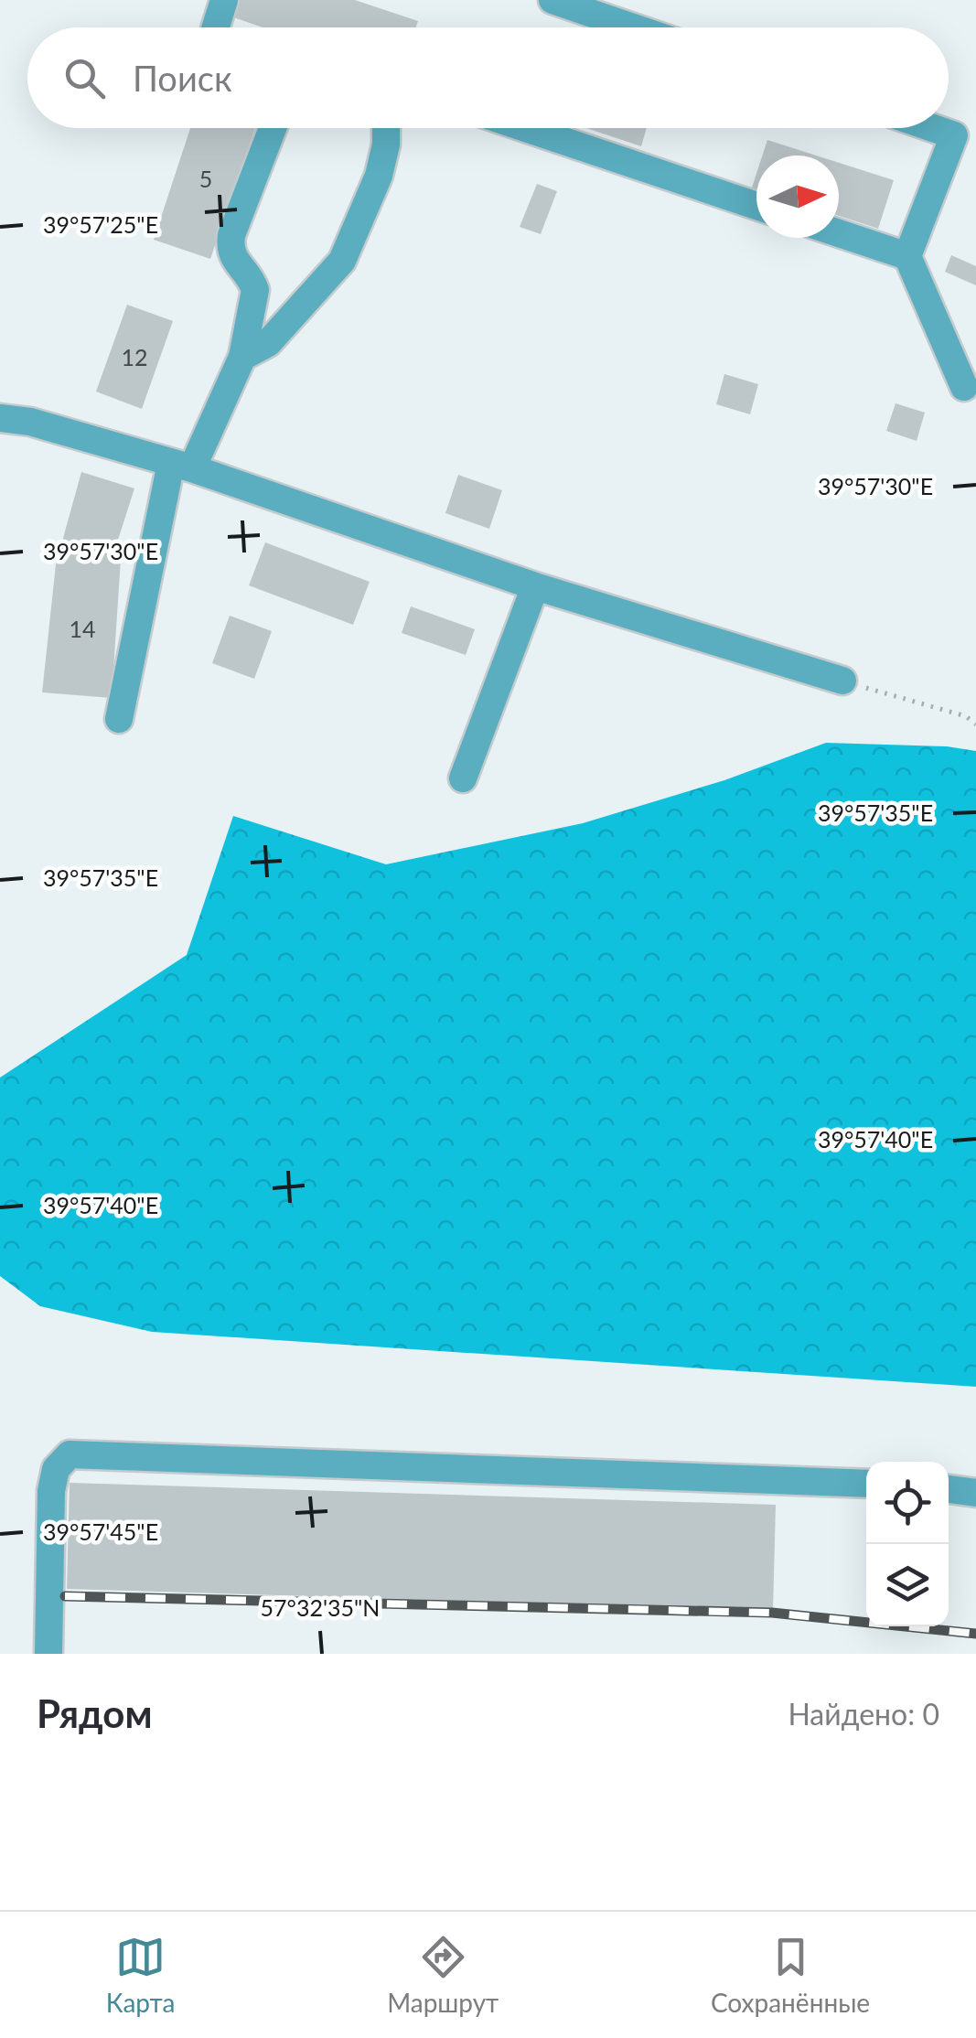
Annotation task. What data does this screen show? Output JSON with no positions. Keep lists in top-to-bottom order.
{
  "house_numbers": ["5", "12", "14"],
  "north": "right",
  "page": {
    "search": "Поиск",
    "heading": ["Рядом", "Найдено: 0"],
    "nav": ["Карта", "Маршрут", "Сохранённые"]
  },
  "coordinates": [
    "39°57'25\"E",
    "39°57'30\"E",
    "39°57'35\"E",
    "39°57'40\"E",
    "39°57'45\"E",
    "57°32'35\"N"
  ]
}
